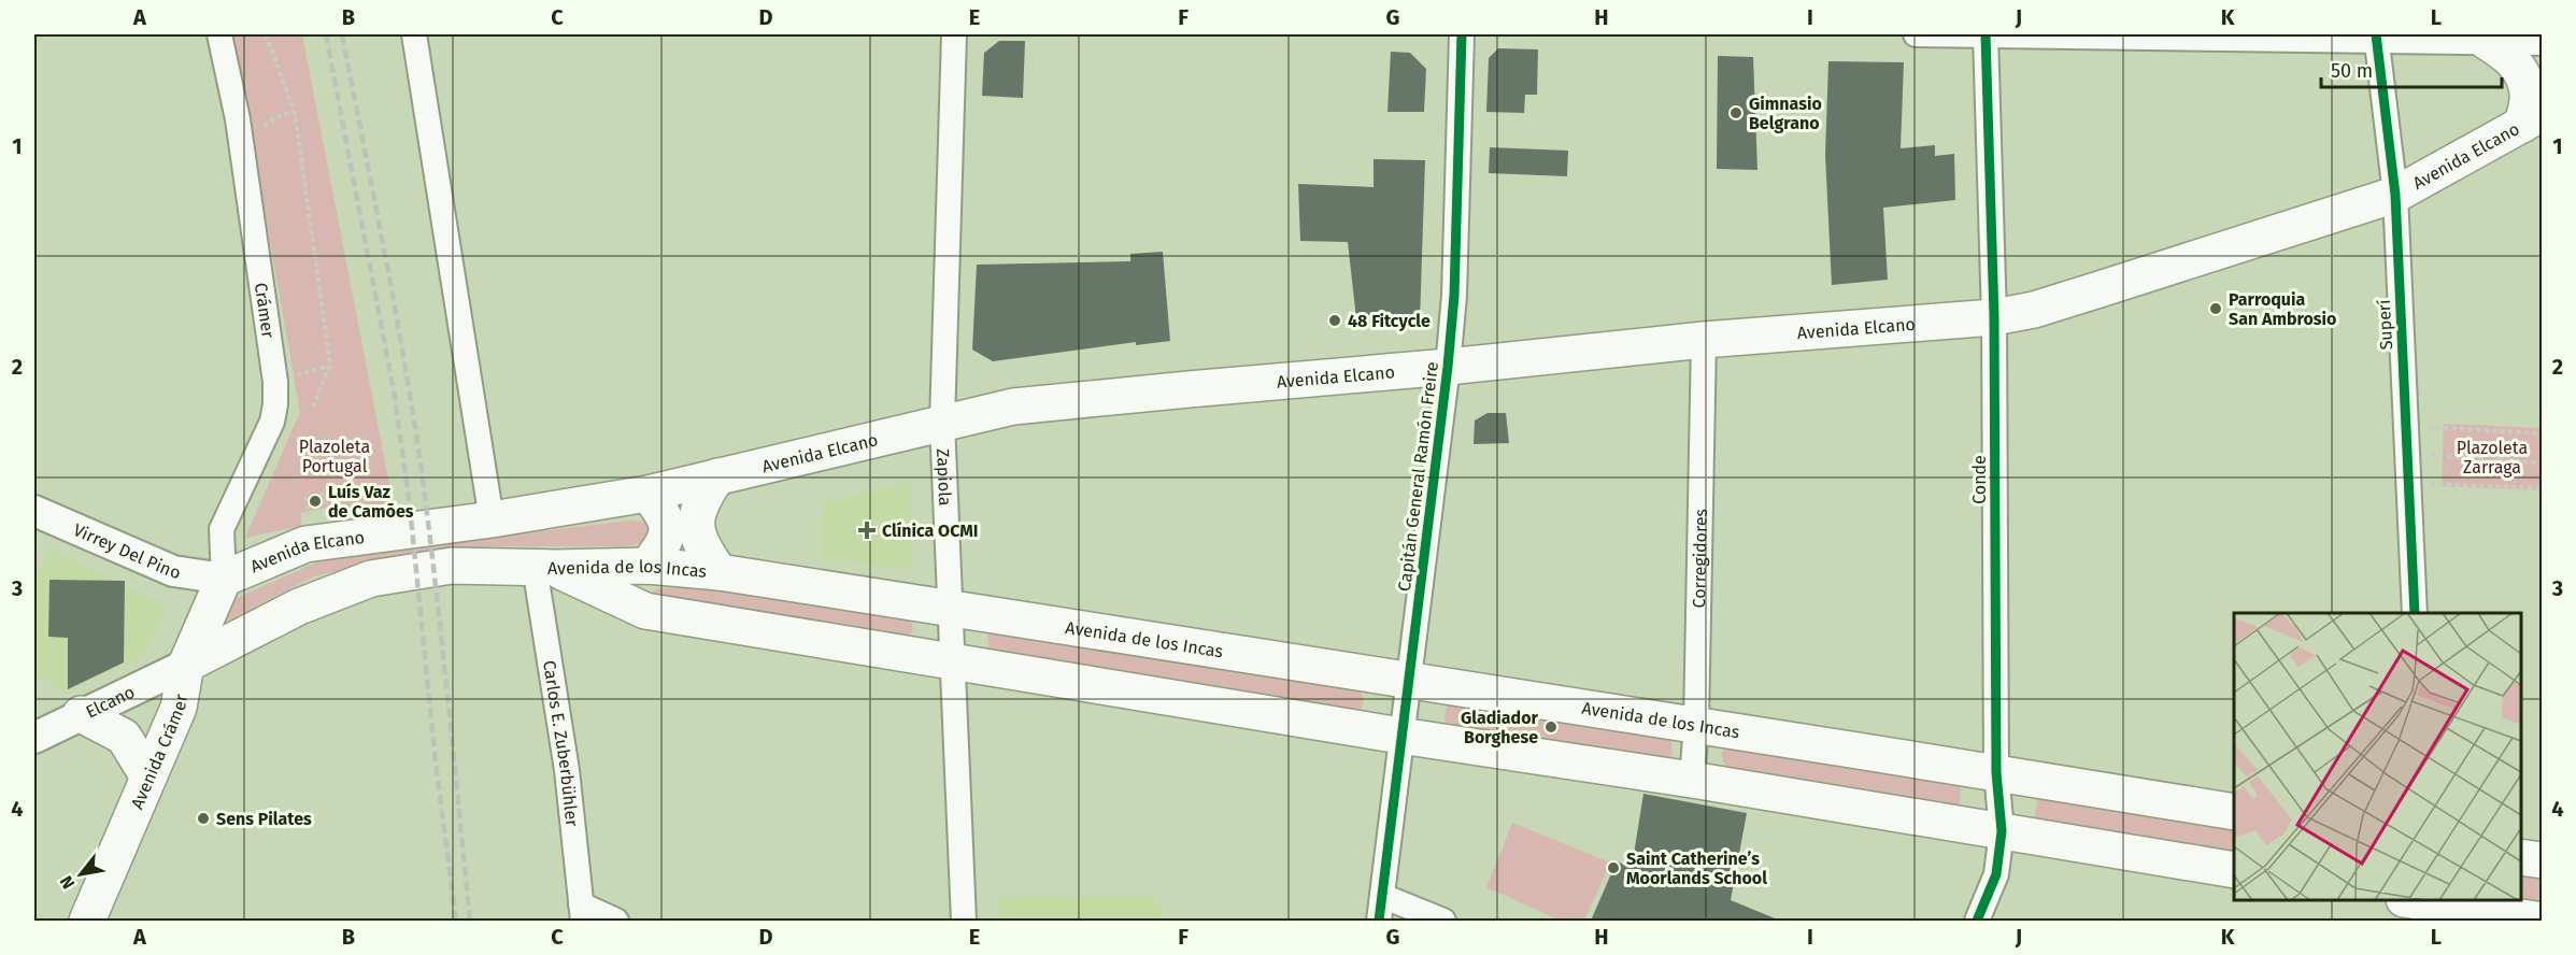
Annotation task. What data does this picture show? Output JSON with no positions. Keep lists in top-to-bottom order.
{
  "streets": {
    "main road": ["Avenida Elcano", "Avenida de los Incas", "Avenida Crámer"],
    "street": [
      "Crámer",
      "Superí",
      "Capitán General Ramón Freire",
      "Zapiola",
      "Conde",
      "Virrey Del Pino",
      "Corregidores",
      "Elcano",
      "Carlos E. Zuberbühler"
    ]
  },
  "crossings": [
    ["Avenida Elcano", "Crámer"],
    ["Avenida Elcano", "Superí"],
    ["Avenida Elcano", "Capitán General Ramón Freire"],
    ["Avenida Elcano", "Zapiola"],
    ["Avenida Elcano", "Conde"],
    ["Avenida Elcano", "Virrey Del Pino"],
    ["Avenida Elcano", "Corregidores"],
    ["Avenida Elcano", "Avenida Crámer"],
    ["Crámer", "Virrey Del Pino"],
    ["Crámer", "Avenida Crámer"],
    ["Capitán General Ramón Freire", "Avenida de los Incas"],
    ["Zapiola", "Avenida de los Incas"],
    ["Conde", "Avenida de los Incas"],
    ["Virrey Del Pino", "Avenida Crámer"],
    ["Corregidores", "Avenida de los Incas"],
    ["Avenida de los Incas", "Carlos E. Zuberbühler"],
    ["Elcano", "Avenida Crámer"]
  ],
  "parks": ["Plazoleta Portugal", "Plazoleta Zarraga"],
  "places": {
    "other": [
      "Gimnasio Belgrano",
      "Parroquia San Ambrosio",
      "48 Fitcycle",
      "Luís Vaz de Camões",
      "Gladiador Borghese",
      "Sens Pilates",
      "Saint Catherine’s Moorlands School"
    ],
    "health": ["Clínica OCMI"]
  },
  "scale_bar": "50 m",
  "north": "bottom left",
  "grid": {
    "columns": [
      "A",
      "B",
      "C",
      "D",
      "E",
      "F",
      "G",
      "H",
      "I",
      "J",
      "K",
      "L"
    ],
    "rows": [
      "1",
      "2",
      "3",
      "4"
    ]
  }
}
